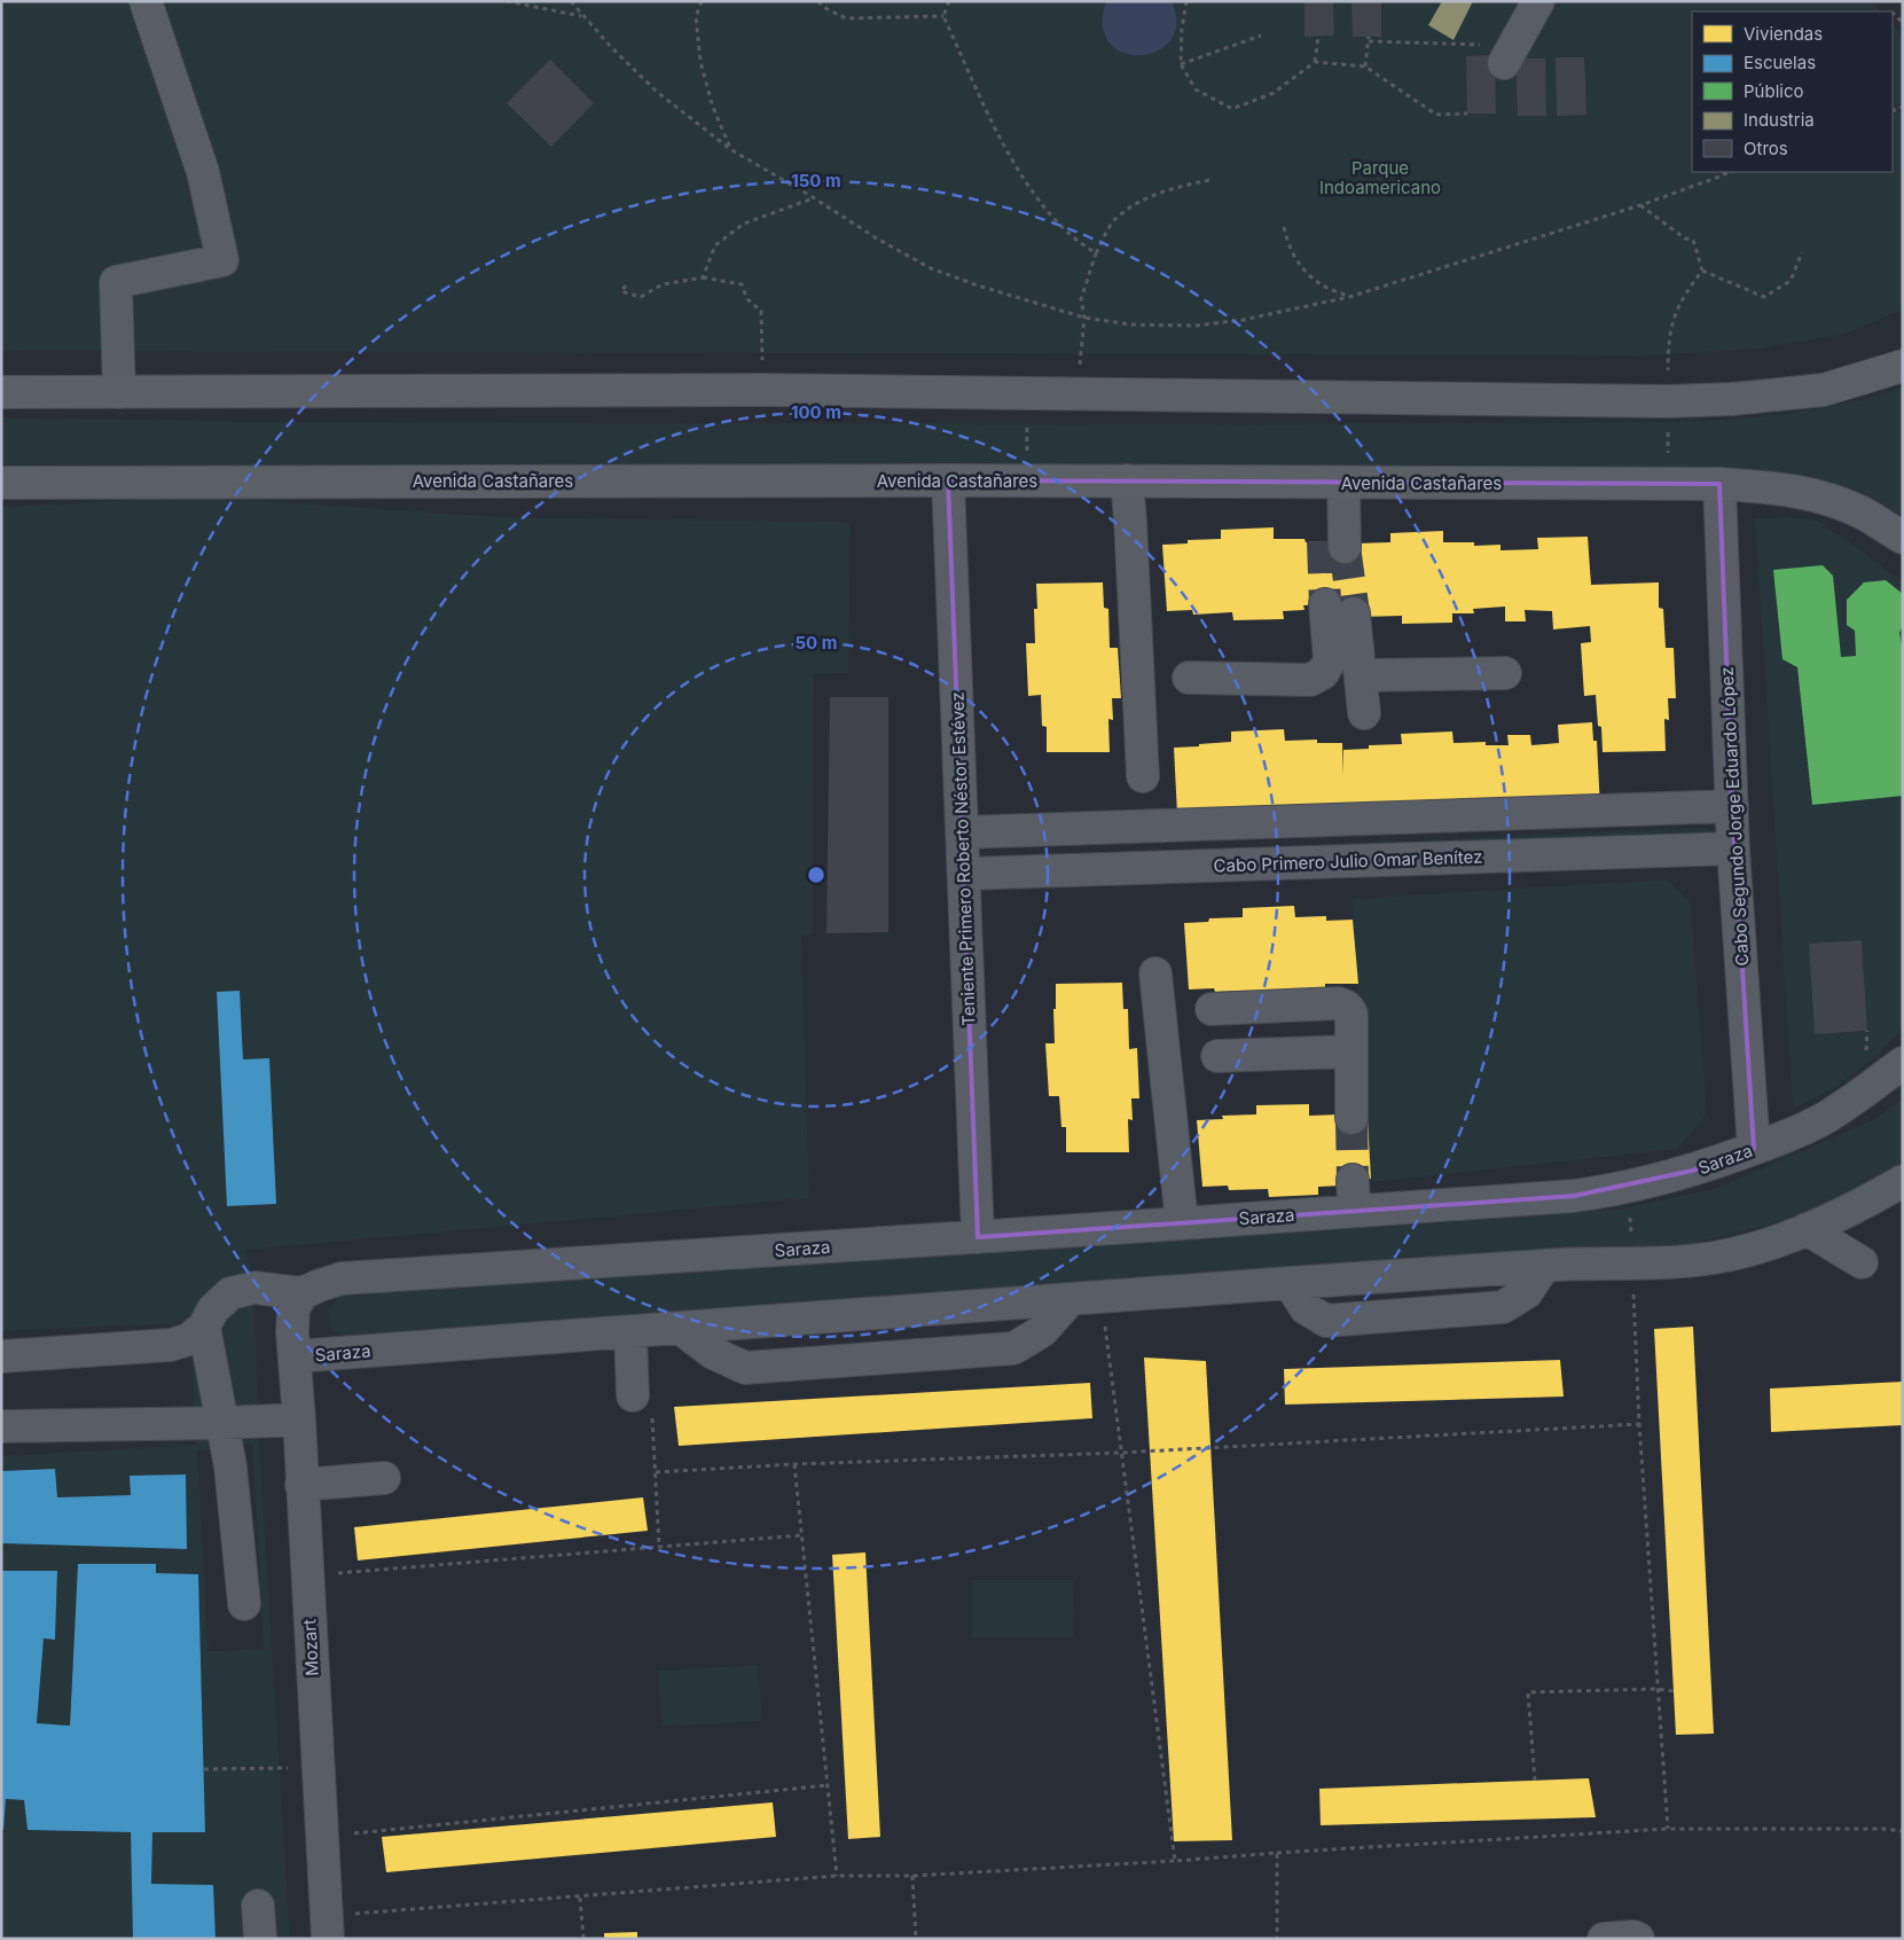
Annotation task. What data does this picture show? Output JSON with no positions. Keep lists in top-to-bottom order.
{
  "streets": {
    "main road": ["Avenida Castañares"],
    "street": [
      "Cabo Segundo Jorge Eduardo López",
      "Teniente Primero Roberto Néstor Estévez",
      "Cabo Primero Julio Omar Benítez",
      "Saraza",
      "Mozart"
    ]
  },
  "crossings": [
    ["Avenida Castañares", "Cabo Segundo Jorge Eduardo López"],
    ["Avenida Castañares", "Teniente Primero Roberto Néstor Estévez"],
    ["Cabo Segundo Jorge Eduardo López", "Cabo Primero Julio Omar Benítez"],
    ["Cabo Segundo Jorge Eduardo López", "Saraza"],
    ["Teniente Primero Roberto Néstor Estévez", "Cabo Primero Julio Omar Benítez"],
    ["Teniente Primero Roberto Néstor Estévez", "Saraza"],
    ["Saraza", "Mozart"]
  ],
  "parks": ["Parque Indoamericano"],
  "legend": [
    "Viviendas",
    "Escuelas",
    "Público",
    "Industria",
    "Otros"
  ],
  "rings": ["150 m", "100 m", "50 m"]
}
